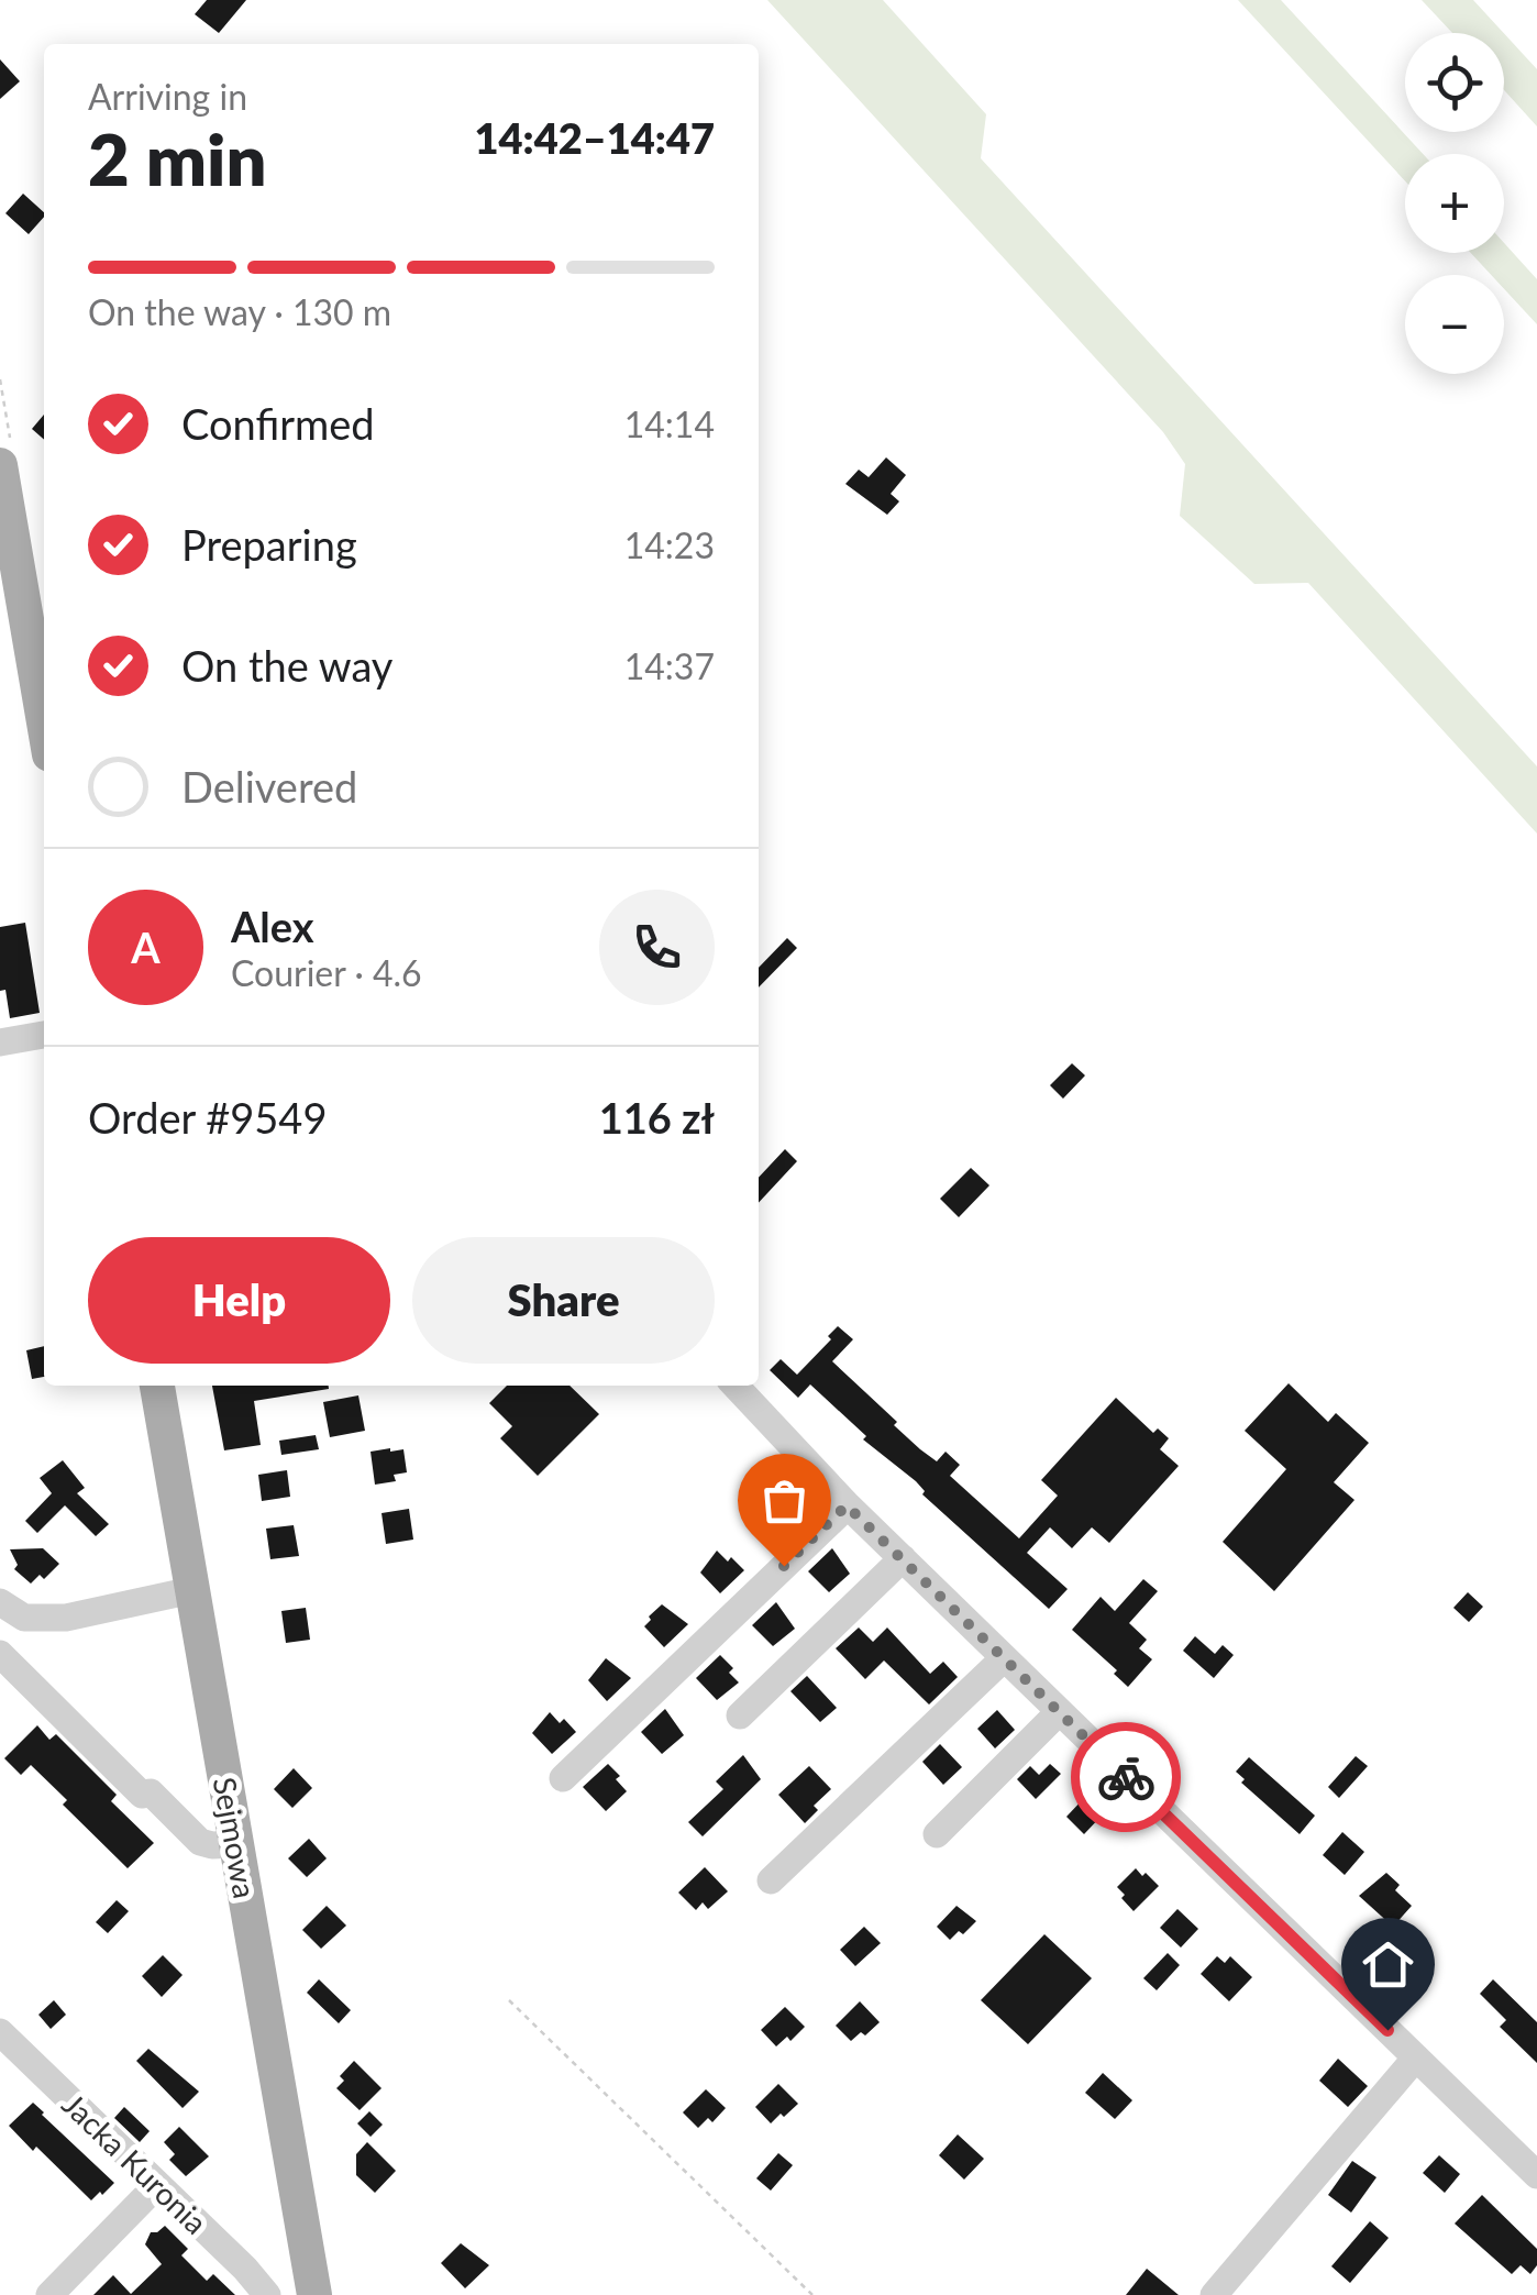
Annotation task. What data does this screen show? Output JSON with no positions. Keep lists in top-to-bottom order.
{
  "streets": {
    "main road": ["Sejmowa"],
    "street": ["Jacka Kuronia"]
  },
  "page": {
    "map_buttons": ["+", "−"],
    "heading": ["2 min", "Arriving in", "14:42–14:47"],
    "panel": [
      "Alex",
      "Courier · 4.6",
      "Order #9549",
      "116 zł"
    ],
    "bar": "On the way · 130 m",
    "list": [
      ["Confirmed", "14:14"],
      ["Preparing", "14:23"],
      ["On the way", "14:37"],
      "Delivered"
    ],
    "round": "A",
    "buttons": ["Help", "Share"]
  }
}
